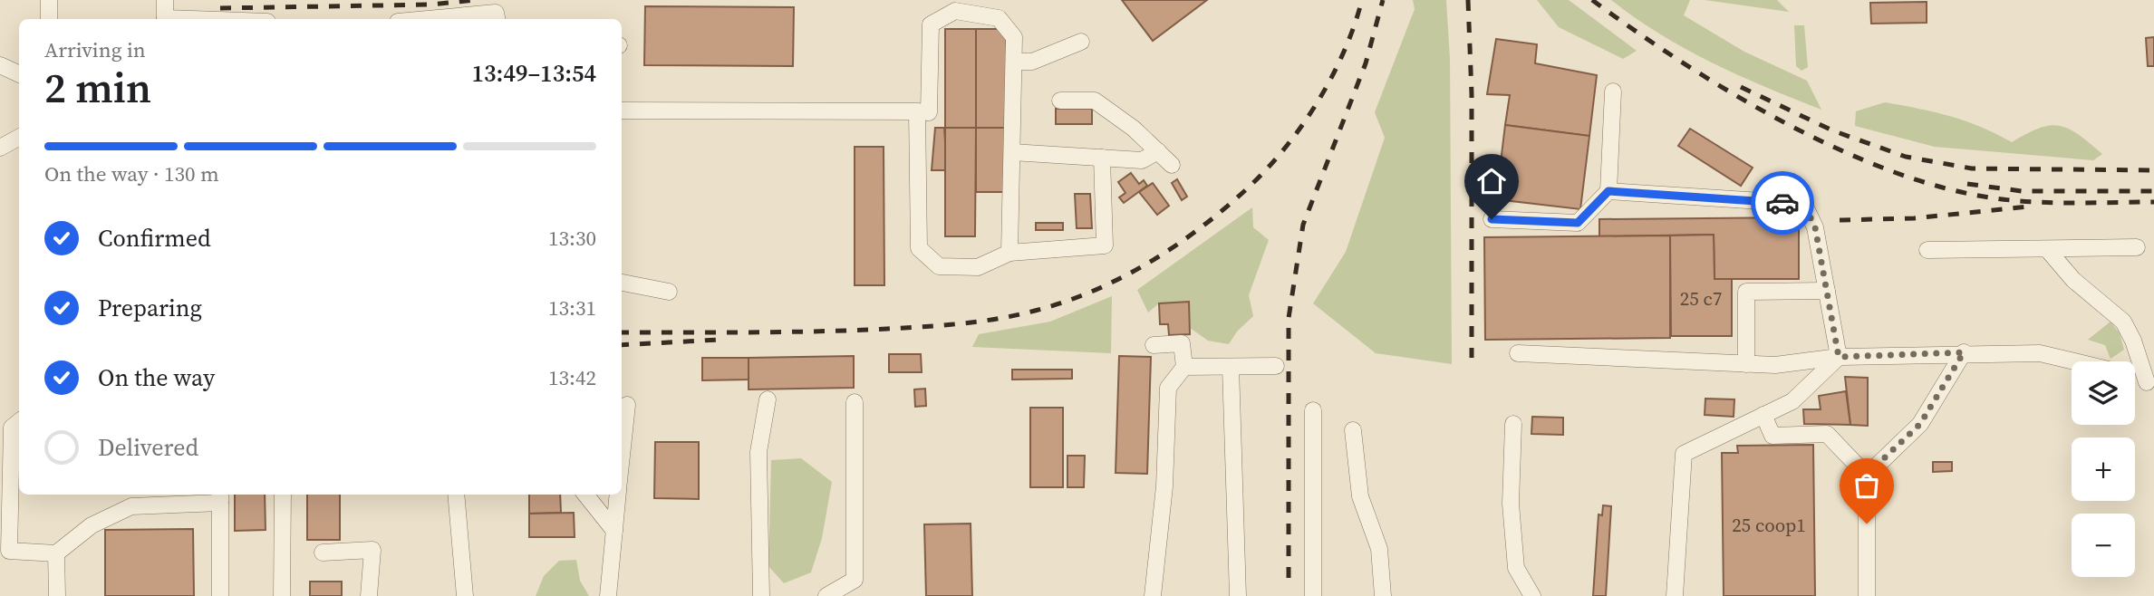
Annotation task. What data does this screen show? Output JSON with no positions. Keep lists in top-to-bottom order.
{
  "house_numbers": ["25 с7", "25 соор1"],
  "page": {
    "heading": ["2 min", "Arriving in", "13:49–13:54"],
    "bar": "On the way · 130 m",
    "list": [
      ["Confirmed", "13:30"],
      ["Preparing", "13:31"],
      ["On the way", "13:42"],
      "Delivered"
    ],
    "map_buttons": ["+", "−"]
  }
}
